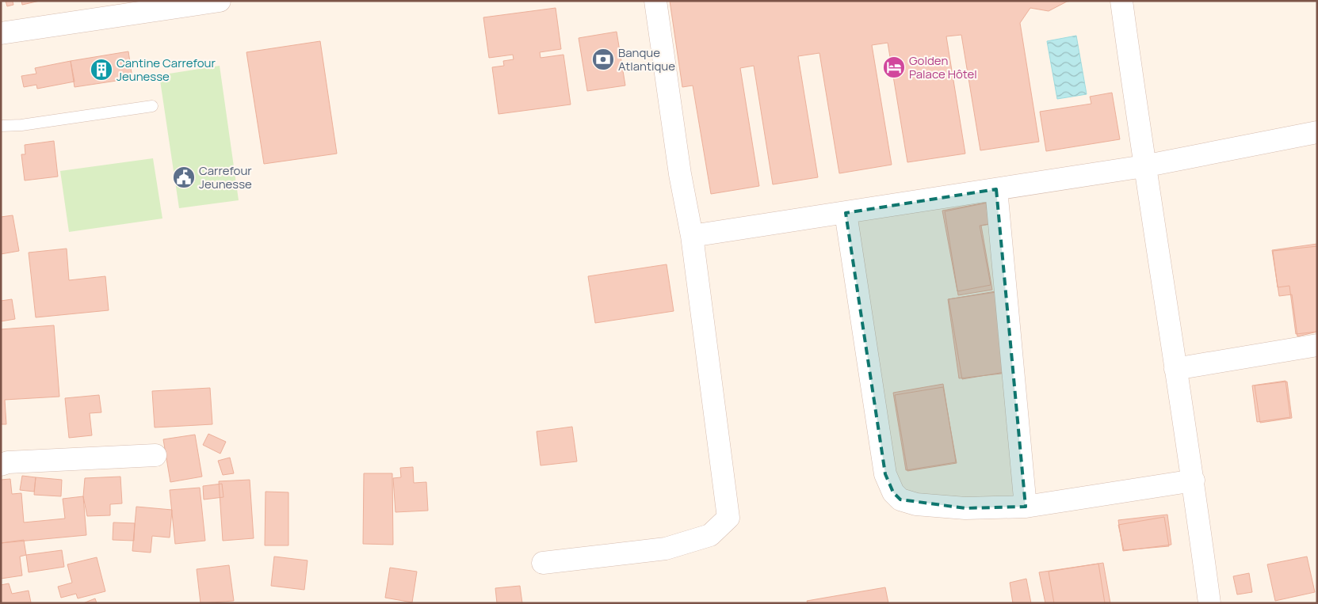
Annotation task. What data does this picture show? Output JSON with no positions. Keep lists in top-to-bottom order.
{
  "places": {
    "bank": ["Banque Atlantique"],
    "hotel": ["Golden Palace Hôtel"],
    "building": ["Cantine Carrefour Jeunesse"],
    "public building": ["Carrefour Jeunesse"]
  }
}
